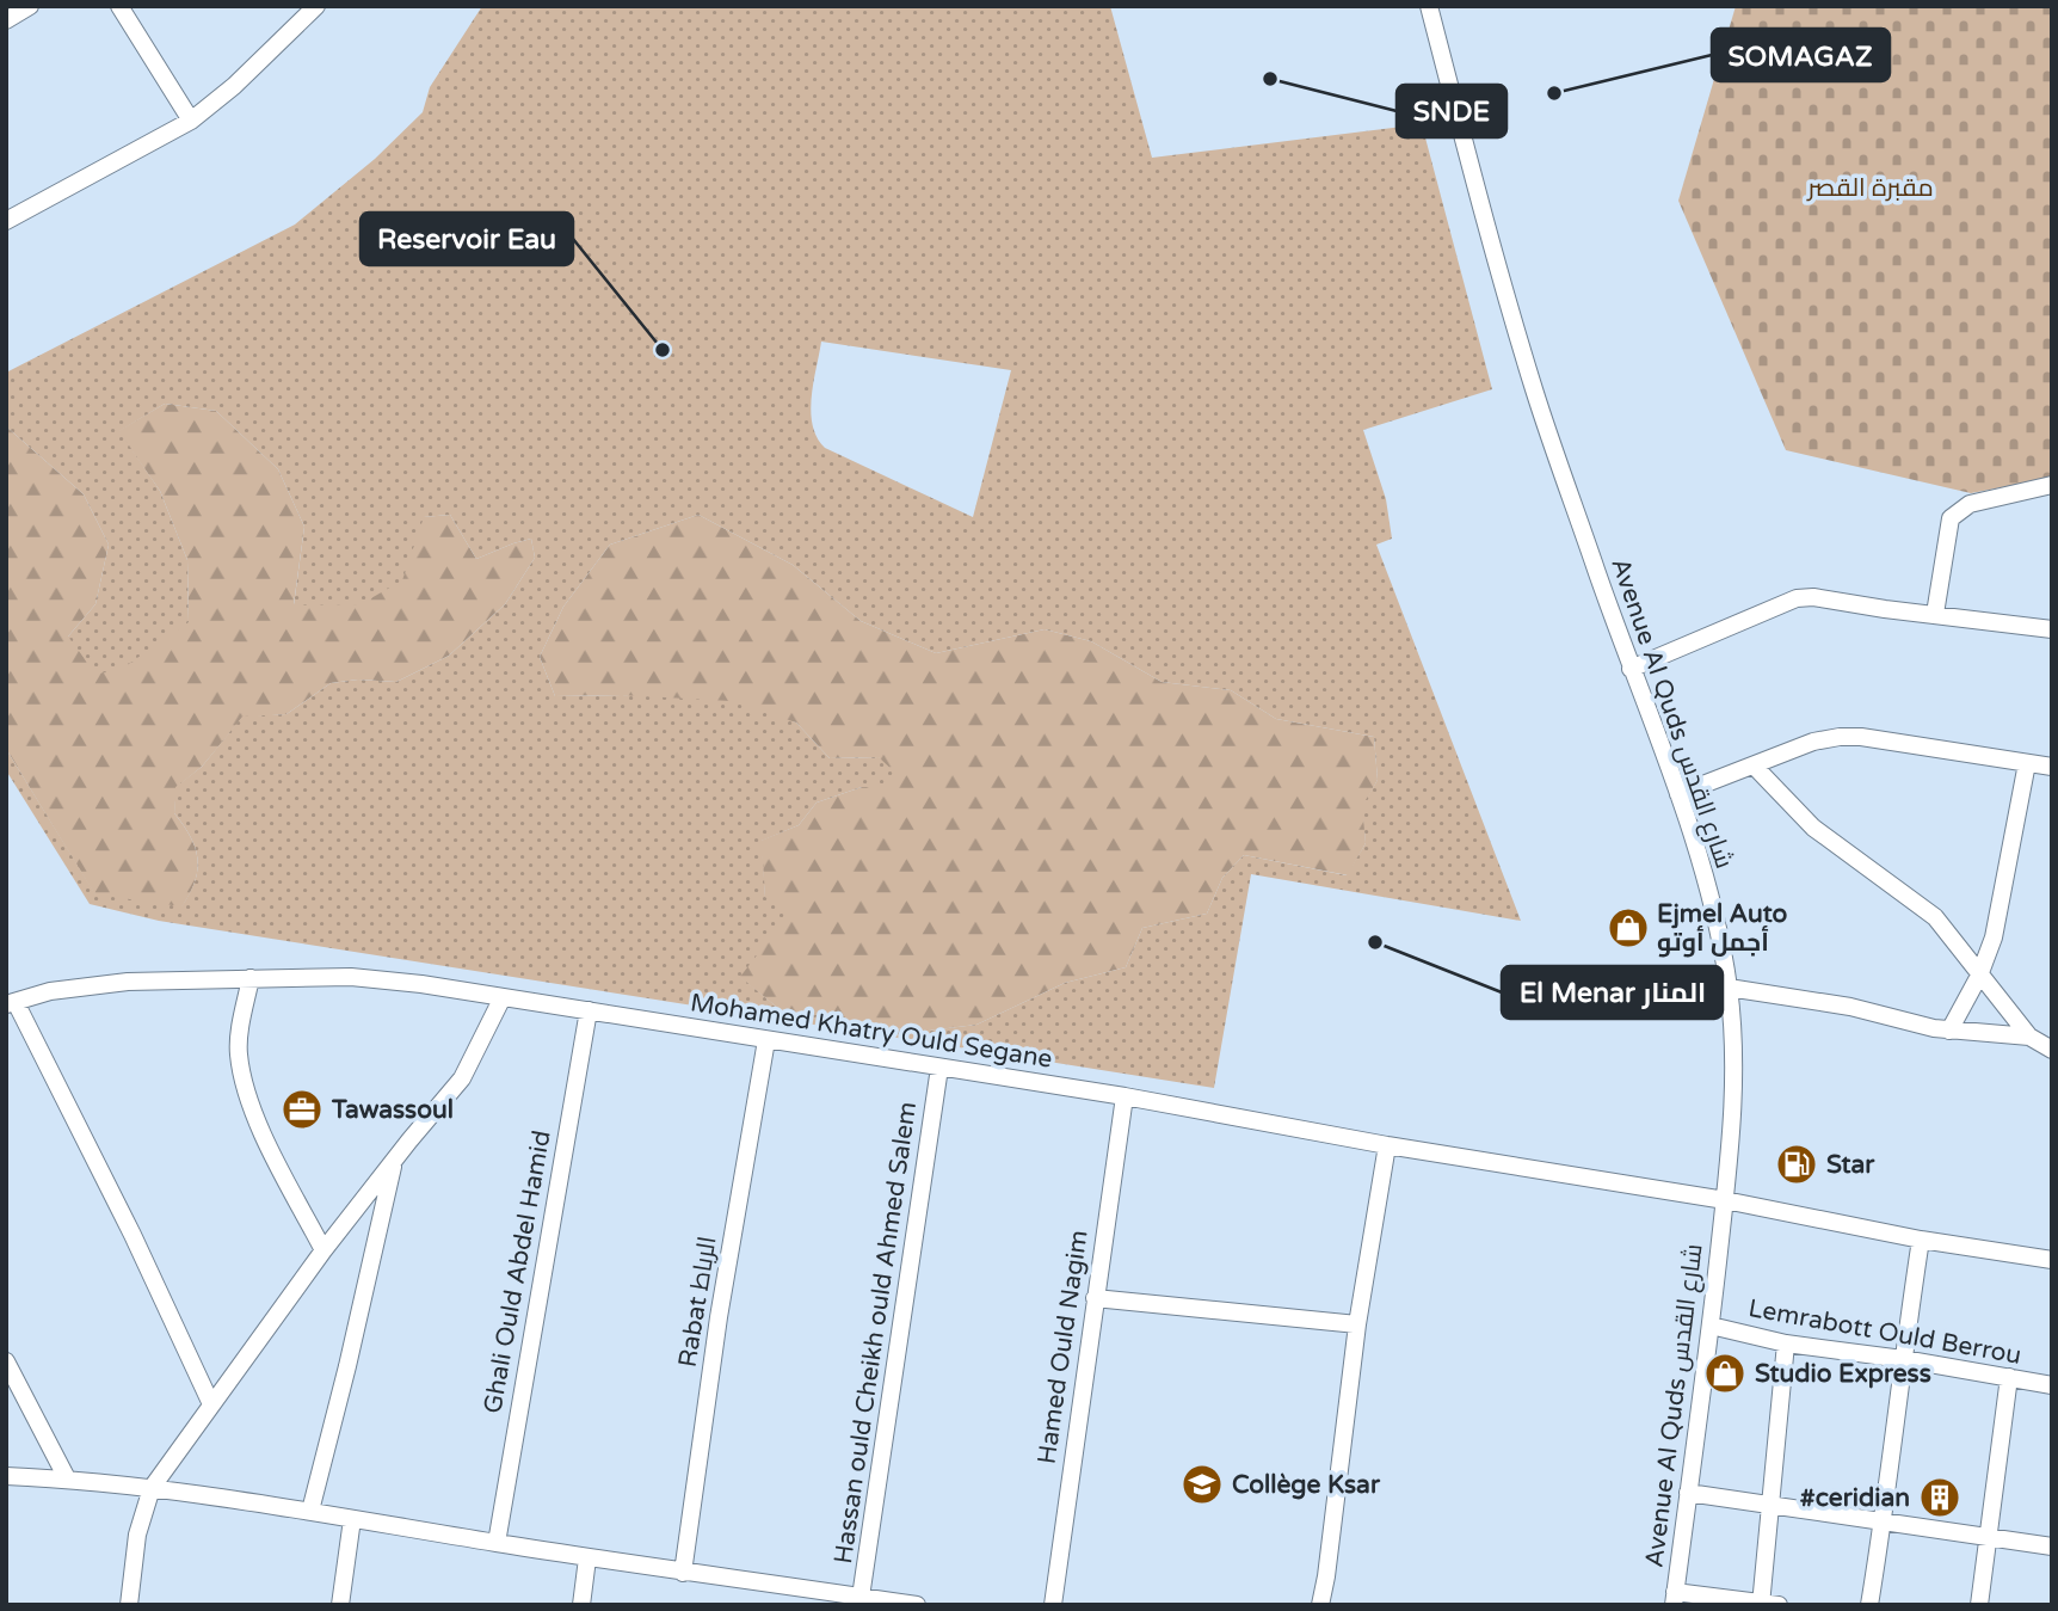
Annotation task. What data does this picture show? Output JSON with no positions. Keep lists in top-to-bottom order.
{
  "streets": {
    "street": [
      "Avenue Al Quds شارع القدس",
      "Mohamed Khatry Ould Segane",
      "Ghali Ould Abdel Hamid",
      "Rabat الرباط",
      "Lemrabott Ould Berrou",
      "Hassan ould Cheikh ould Ahmed Salem",
      "Hamed Ould Nagim"
    ]
  },
  "crossings": [
    ["Avenue Al Quds شارع القدس", "Mohamed Khatry Ould Segane"],
    ["Avenue Al Quds شارع القدس", "Lemrabott Ould Berrou"],
    ["Mohamed Khatry Ould Segane", "Ghali Ould Abdel Hamid"],
    ["Mohamed Khatry Ould Segane", "Rabat الرباط"],
    ["Mohamed Khatry Ould Segane", "Hassan ould Cheikh ould Ahmed Salem"],
    ["Mohamed Khatry Ould Segane", "Hamed Ould Nagim"]
  ],
  "parks": ["مقبرة القصر"],
  "places": {
    "other": [
      "SNDE",
      "SOMAGAZ",
      "Reservoir Eau",
      "El Menar المنار"
    ],
    "shop": ["Ejmel Auto أجمل أوتو", "Studio Express"],
    "office": ["Tawassoul"],
    "fuel station": ["Star"],
    "school or university": ["Collège Ksar"],
    "building": ["#ceridian"]
  }
}
